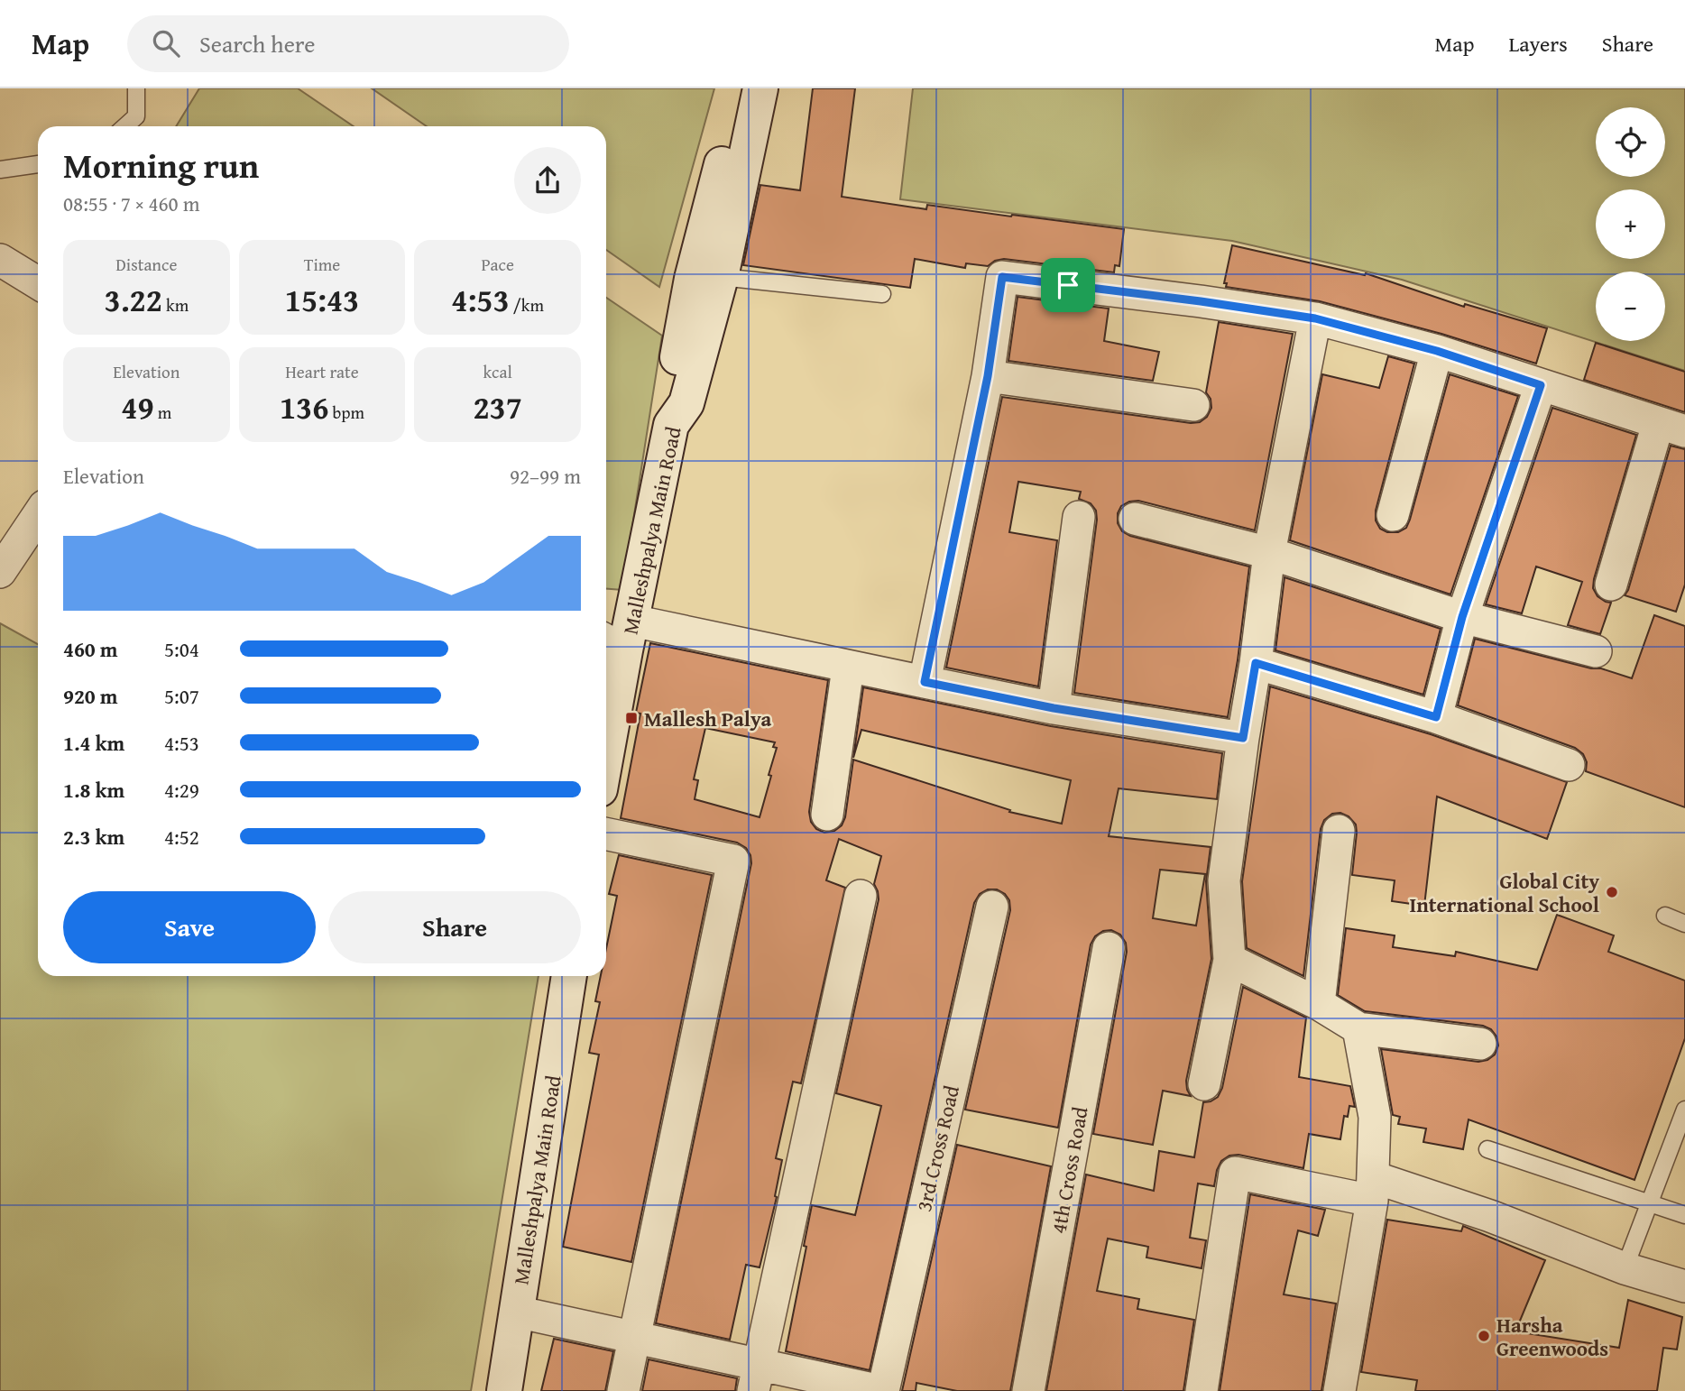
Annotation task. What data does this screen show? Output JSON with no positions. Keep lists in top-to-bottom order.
{
  "streets": {
    "main road": ["Malleshpalya Main Road"],
    "street": ["3rd Cross Road", "4th Cross Road"]
  },
  "places": {
    "transit": ["Mallesh Palya"],
    "other": ["Global City International School", "Harsha Greenwoods"]
  },
  "page": {
    "header": "Map",
    "search": "Search here",
    "nav": ["Map", "Layers", "Share"],
    "map_buttons": ["+", "−"],
    "heading": ["Morning run", "08:55 · 7 × 460 m"],
    "stats": [
      ["Distance", "3.22 km"],
      ["Time", "15:43"],
      ["Pace", "4:53 /km"],
      ["Elevation", "49 m"],
      ["Heart rate", "136 bpm"],
      ["kcal", "237"]
    ],
    "chart": ["Elevation", "92–99 m"],
    "list": [
      {
        "name": "460 m",
        "note": "5:04"
      },
      {
        "name": "920 m",
        "note": "5:07"
      },
      {
        "name": "1.4 km",
        "note": "4:53"
      },
      {
        "name": "1.8 km",
        "note": "4:29"
      },
      {
        "name": "2.3 km",
        "note": "4:52"
      }
    ],
    "buttons": ["Save", "Share"]
  }
}
